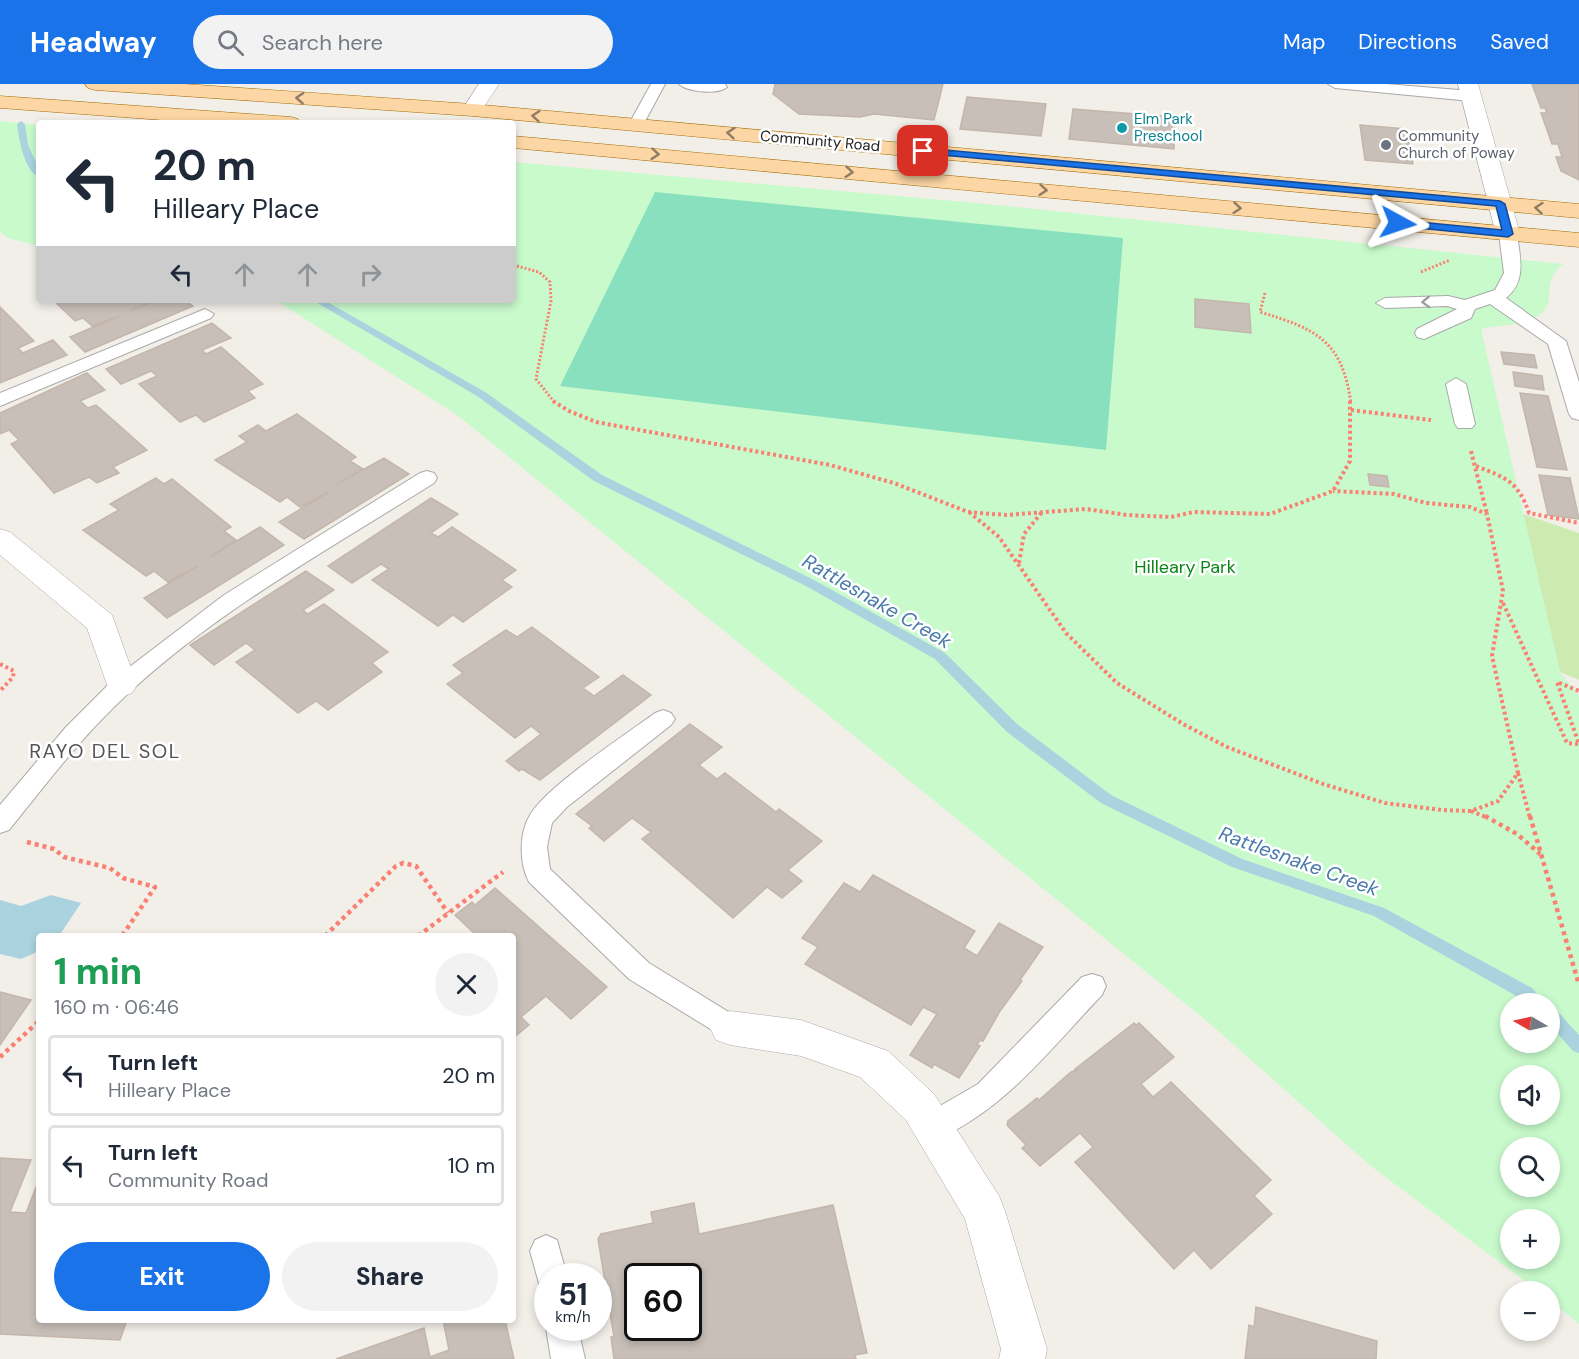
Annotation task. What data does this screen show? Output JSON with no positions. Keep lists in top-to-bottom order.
{
  "streets": {
    "main road": ["Community Road"]
  },
  "districts": ["RAYO DEL SOL"],
  "water": ["Rattlesnake Creek"],
  "parks": ["Hilleary Park"],
  "places": ["Elm Park Preschool", "Community Church of Poway"],
  "north": "left",
  "page": {
    "header": "Headway",
    "search": "Search here",
    "nav": ["Map", "Directions", "Saved"],
    "turn": ["20 m", "Hilleary Place"],
    "heading": ["1 min", "160 m · 06:46"],
    "map_buttons": ["+", "−"],
    "list": [
      {
        "name": "Turn left",
        "note": "Hilleary Place",
        "value": "20 m"
      },
      {
        "name": "Turn left",
        "note": "Community Road",
        "value": "10 m"
      }
    ],
    "buttons": ["Exit", "Share"],
    "speed": "51 km/h",
    "limit": "60"
  }
}
